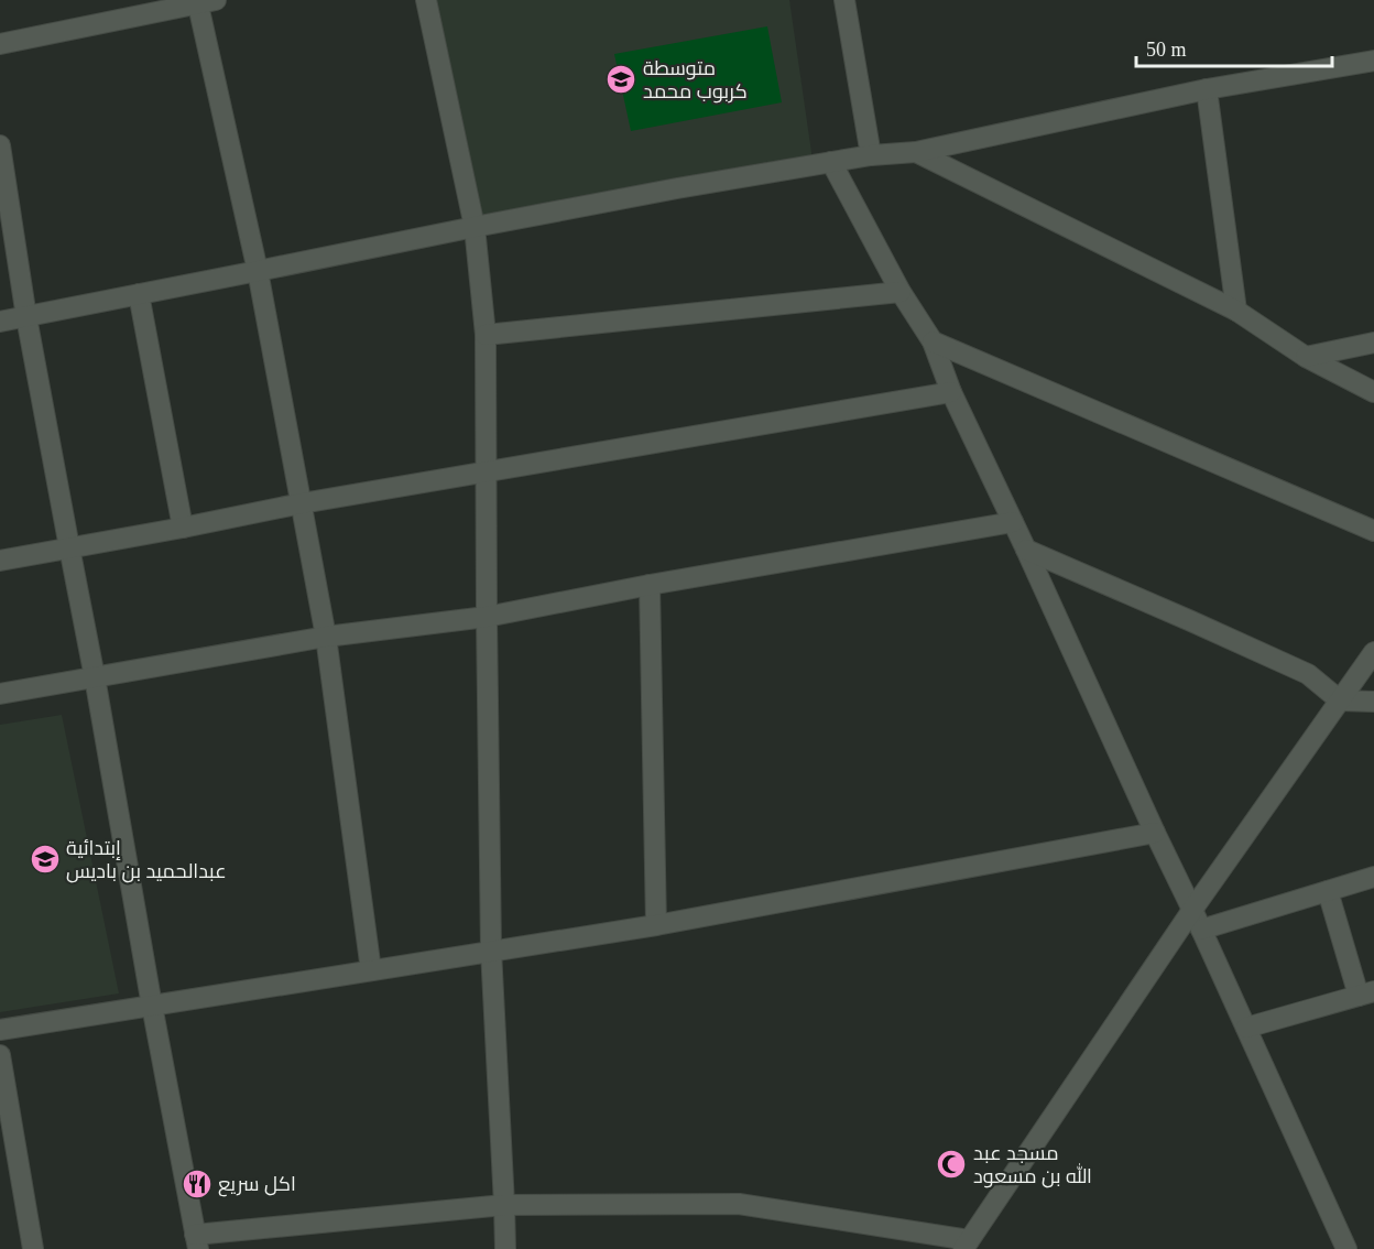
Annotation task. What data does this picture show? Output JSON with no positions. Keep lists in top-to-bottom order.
{
  "places": {
    "school or university": ["متوسطة كربوب محمد", "إبتدائية عبدالحميد بن باديس"],
    "mosque": ["مسجد عبد الله بن مسعود"],
    "restaurant": ["اكل سريع"]
  },
  "scale_bar": "50 m"
}
